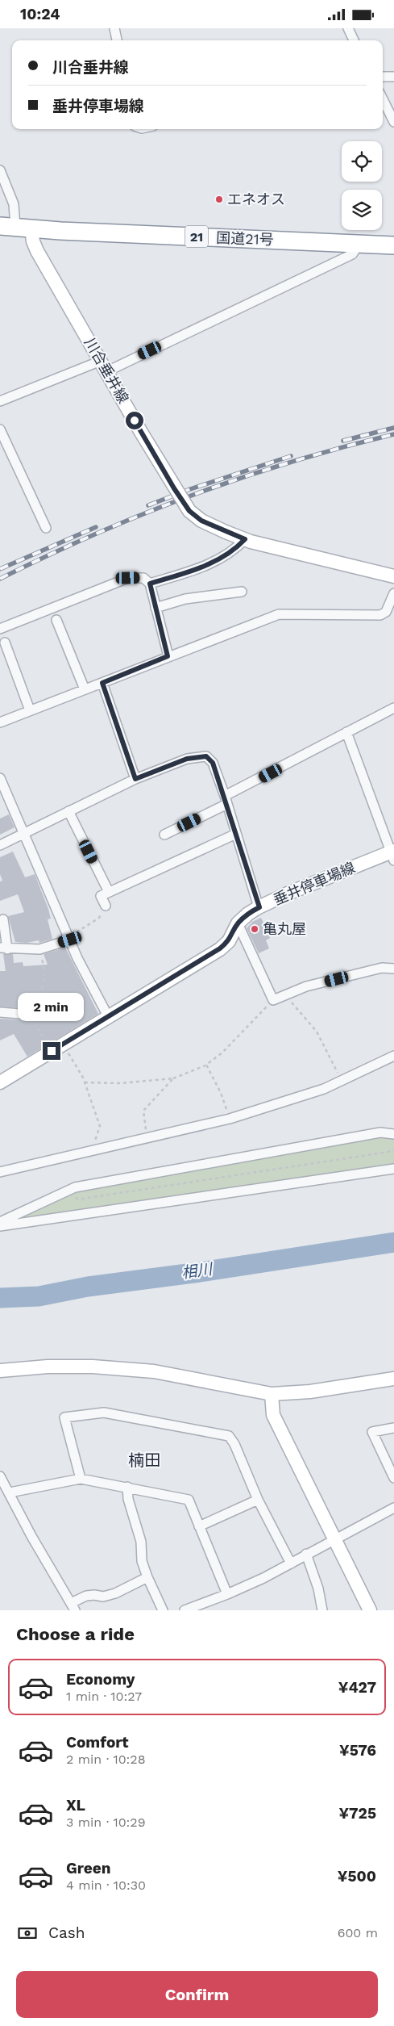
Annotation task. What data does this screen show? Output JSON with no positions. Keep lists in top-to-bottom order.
{
  "streets": {
    "highway": ["21", "国道21号"],
    "main road": ["川合垂井線", "垂井停車場線"]
  },
  "crossings": [
    ["国道21号", "川合垂井線"]
  ],
  "districts": ["楠田"],
  "water": ["相川"],
  "places": ["エネオス", "亀丸屋"],
  "page": {
    "status": "10:24",
    "banner": ["川合垂井線", "垂井停車場線"],
    "bubble": "2 min",
    "heading": "Choose a ride",
    "list": [
      {
        "name": "Economy",
        "note": "1 min · 10:27",
        "value": "¥427"
      },
      {
        "name": "Comfort",
        "note": "2 min · 10:28",
        "value": "¥576"
      },
      {
        "name": "XL",
        "note": "3 min · 10:29",
        "value": "¥725"
      },
      {
        "name": "Green",
        "note": "4 min · 10:30",
        "value": "¥500"
      }
    ],
    "pay": ["Cash", "600 m"],
    "buttons": "Confirm"
  }
}
